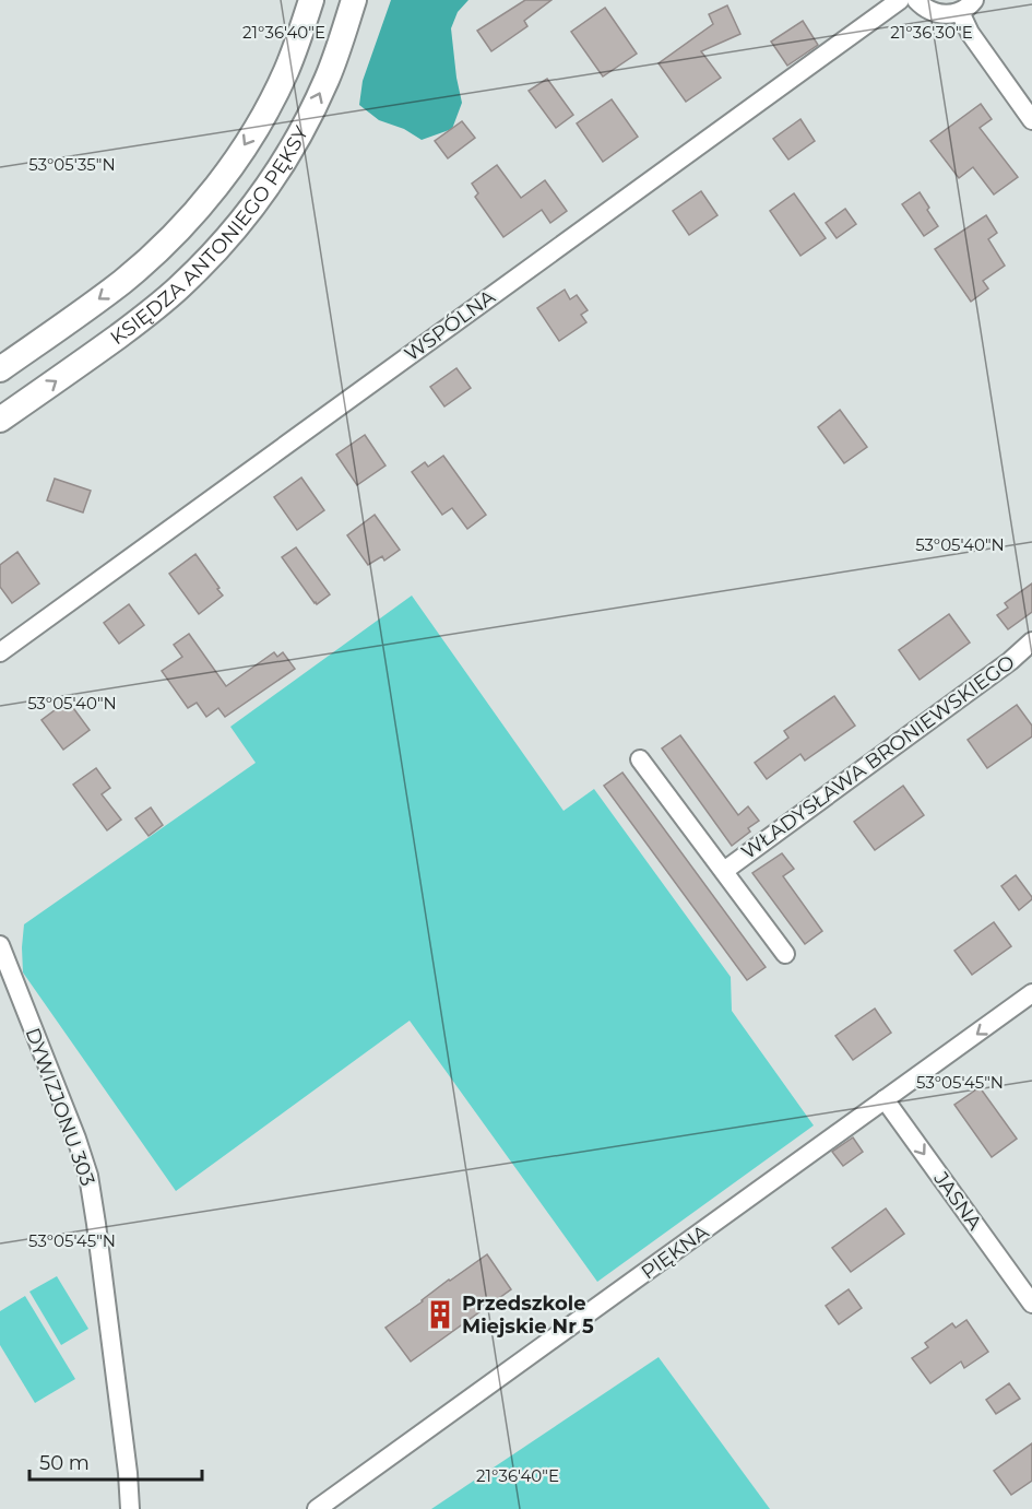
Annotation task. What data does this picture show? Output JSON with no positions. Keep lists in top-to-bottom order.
{
  "streets": {
    "main road": ["KSIĘDZA ANTONIEGO PĘKSY"],
    "street": [
      "WSPÓLNA",
      "WŁADYSŁAWA BRONIEWSKIEGO",
      "DYWIZJONU 303",
      "JASNA",
      "PIĘKNA"
    ]
  },
  "crossings": [
    ["JASNA", "PIĘKNA"]
  ],
  "one_way": ["JASNA"],
  "places": {
    "building": ["Przedszkole Miejskie Nr 5"]
  },
  "scale_bar": "50 m",
  "coordinates": [
    "21°36'30\"E",
    "21°36'40\"E",
    "53°05'35\"N",
    "53°05'40\"N",
    "53°05'45\"N"
  ]
}
